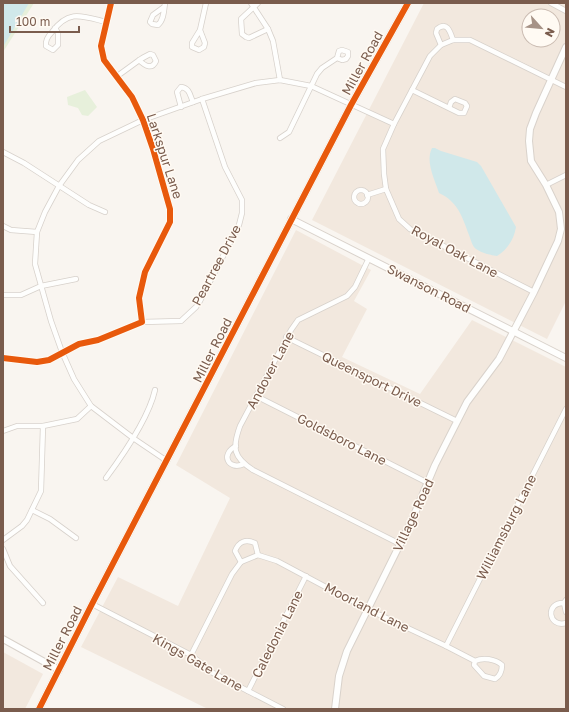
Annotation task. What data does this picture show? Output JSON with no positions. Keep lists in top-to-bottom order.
{
  "streets": {
    "street": [
      "Miller Road",
      "Larkspur Lane",
      "Royal Oak Lane",
      "Peartree Drive",
      "Swanson Road",
      "Andover Lane",
      "Queensport Drive",
      "Goldsboro Lane",
      "Village Road",
      "Williamsburg Lane",
      "Moorland Lane",
      "Caledonia Lane",
      "Kings Gate Lane"
    ]
  },
  "crossings": [
    ["Miller Road", "Swanson Road"],
    ["Miller Road", "Kings Gate Lane"],
    ["Larkspur Lane", "Peartree Drive"],
    ["Royal Oak Lane", "Village Road"],
    ["Swanson Road", "Andover Lane"],
    ["Swanson Road", "Village Road"],
    ["Andover Lane", "Queensport Drive"],
    ["Andover Lane", "Goldsboro Lane"],
    ["Andover Lane", "Village Road"],
    ["Queensport Drive", "Village Road"],
    ["Goldsboro Lane", "Village Road"],
    ["Village Road", "Moorland Lane"],
    ["Williamsburg Lane", "Moorland Lane"],
    ["Moorland Lane", "Caledonia Lane"],
    ["Caledonia Lane", "Kings Gate Lane"]
  ],
  "scale_bar": "100 m",
  "north": "bottom right"
}
